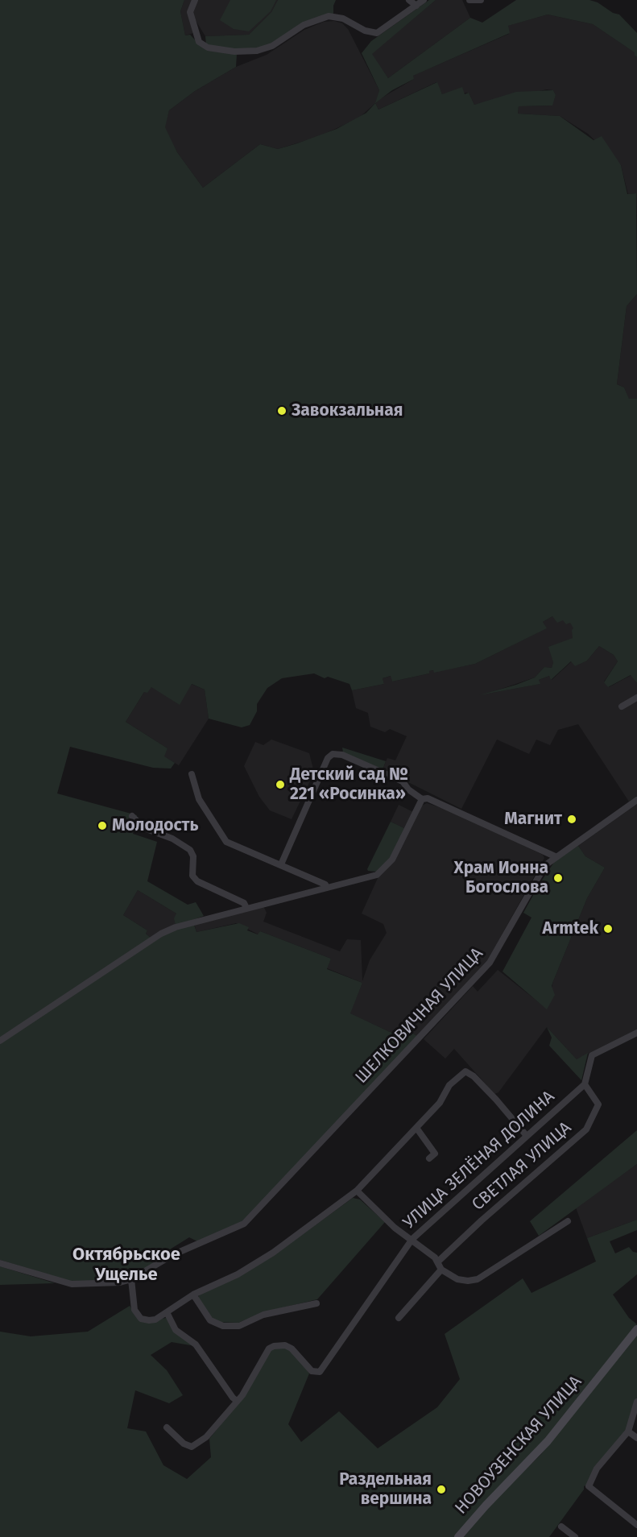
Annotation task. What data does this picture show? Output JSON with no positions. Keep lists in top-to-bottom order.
{
  "streets": {
    "main road": ["НОВОУЗЕНСКАЯ УЛИЦА"],
    "street": ["ШЕЛКОВИЧНАЯ УЛИЦА", "УЛИЦА ЗЕЛЁНАЯ ДОЛИНА", "СВЕТЛАЯ УЛИЦА"]
  },
  "crossings": [
    ["УЛИЦА ЗЕЛЁНАЯ ДОЛИНА", "СВЕТЛАЯ УЛИЦА"]
  ],
  "districts": ["Октябрьское Ущелье"],
  "places": [
    "Завокзальная",
    "Детский сад № 221 «Росинка»",
    "Магнит",
    "Молодость",
    "Храм Ионна Богослова",
    "Armtek",
    "Раздельная вершина"
  ]
}
